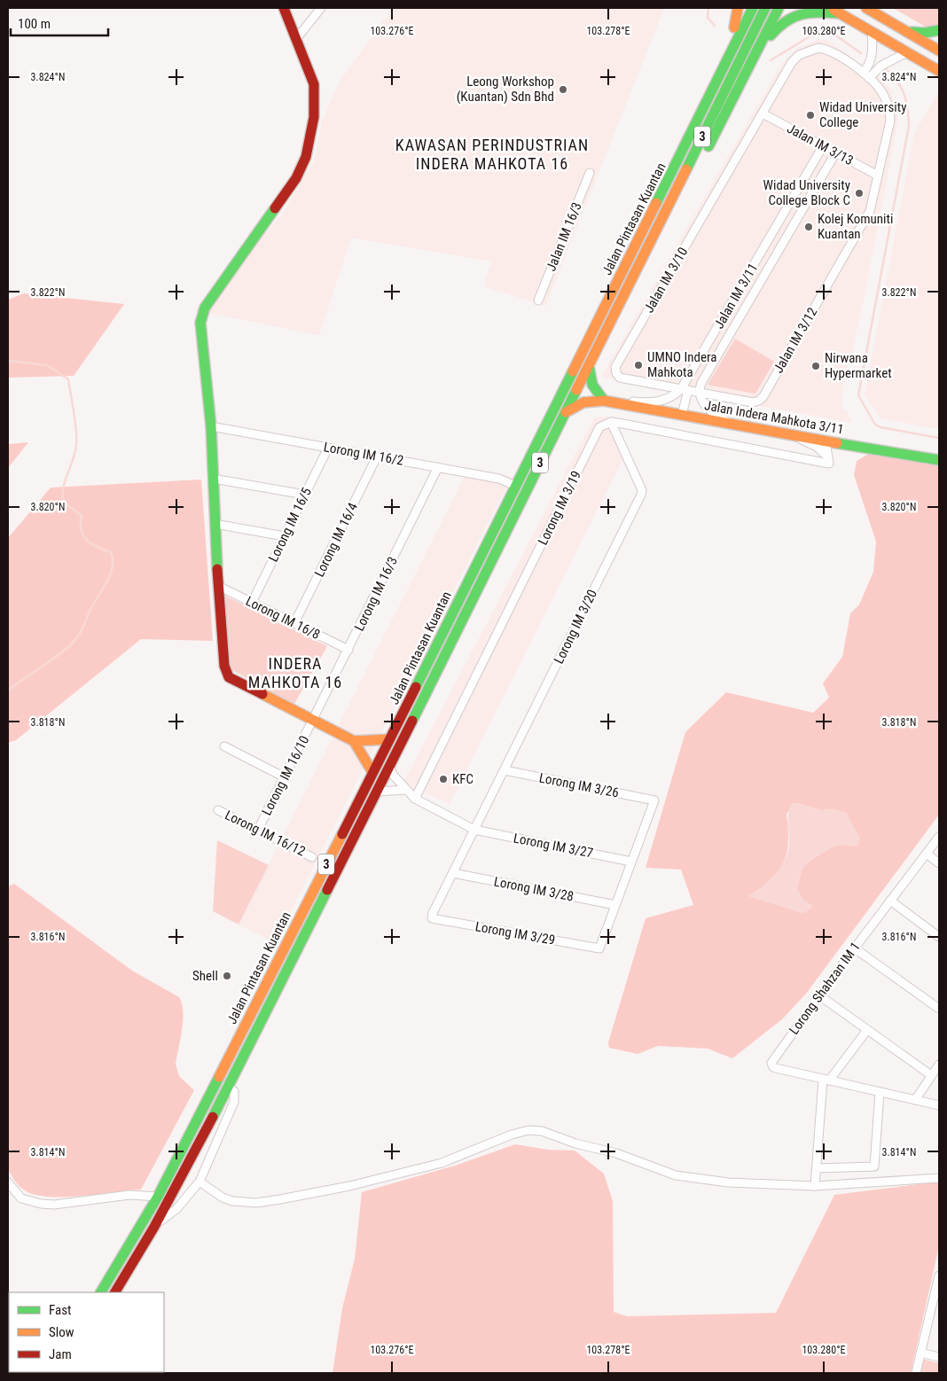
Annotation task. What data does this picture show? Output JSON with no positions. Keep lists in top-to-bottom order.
{
  "streets": {
    "main road": ["3", "Jalan Pintasan Kuantan", "Jalan Indera Mahkota 3/11"],
    "street": [
      "Jalan IM 3/13",
      "Jalan IM 16/3",
      "Jalan IM 3/10",
      "Jalan IM 3/11",
      "Jalan IM 3/12",
      "Lorong IM 16/2",
      "Lorong IM 3/19",
      "Lorong IM 16/5",
      "Lorong IM 16/4",
      "Lorong IM 16/3",
      "Lorong IM 16/8",
      "Lorong IM 3/20",
      "Lorong IM 16/10",
      "Lorong IM 3/26",
      "Lorong IM 16/12",
      "Lorong IM 3/27",
      "Lorong IM 3/28",
      "Lorong IM 3/29",
      "Lorong Shahzan IM 1"
    ]
  },
  "crossings": [
    ["Jalan IM 3/13", "Jalan IM 3/10"],
    ["Jalan IM 3/13", "Jalan IM 3/11"],
    ["Jalan IM 3/13", "Jalan IM 3/12"],
    ["Jalan Pintasan Kuantan", "Jalan Indera Mahkota 3/11"],
    ["Jalan Pintasan Kuantan", "Lorong IM 16/2"],
    ["Jalan Pintasan Kuantan", "Lorong IM 3/27"],
    ["Jalan IM 3/10", "Jalan IM 3/11"],
    ["Jalan IM 3/10", "Jalan IM 3/12"],
    ["Jalan IM 3/11", "Jalan IM 3/12"],
    ["Jalan IM 3/11", "Jalan Indera Mahkota 3/11"],
    ["Lorong IM 16/2", "Lorong IM 16/5"],
    ["Lorong IM 16/2", "Lorong IM 16/4"],
    ["Lorong IM 16/2", "Lorong IM 16/3"],
    ["Lorong IM 3/19", "Lorong IM 3/20"],
    ["Lorong IM 3/19", "Lorong IM 3/27"],
    ["Lorong IM 16/5", "Lorong IM 16/8"],
    ["Lorong IM 16/4", "Lorong IM 16/8"],
    ["Lorong IM 16/3", "Lorong IM 16/8"],
    ["Lorong IM 16/3", "Lorong IM 16/10"],
    ["Lorong IM 3/20", "Lorong IM 3/26"],
    ["Lorong IM 3/20", "Lorong IM 3/27"],
    ["Lorong IM 3/20", "Lorong IM 3/28"],
    ["Lorong IM 3/20", "Lorong IM 3/29"],
    ["Lorong IM 16/10", "Lorong IM 16/12"],
    ["Lorong IM 3/26", "Lorong IM 3/27"],
    ["Lorong IM 3/28", "Lorong IM 3/29"]
  ],
  "districts": ["KAWASAN PERINDUSTRIAN INDERA MAHKOTA 16", "INDERA MAHKOTA 16"],
  "places": [
    "Leong Workshop (Kuantan) Sdn Bhd",
    "Widad University College",
    "Widad University College Block C",
    "Kolej Komuniti Kuantan",
    "UMNO Indera Mahkota",
    "Nirwana Hypermarket",
    "KFC",
    "Shell"
  ],
  "legend": ["Fast", "Slow", "Jam"],
  "scale_bar": "100 m",
  "coordinates": [
    "103.276°E",
    "103.278°E",
    "103.280°E",
    "3.824°N",
    "3.822°N",
    "3.820°N",
    "3.818°N",
    "3.816°N",
    "3.814°N"
  ]
}
